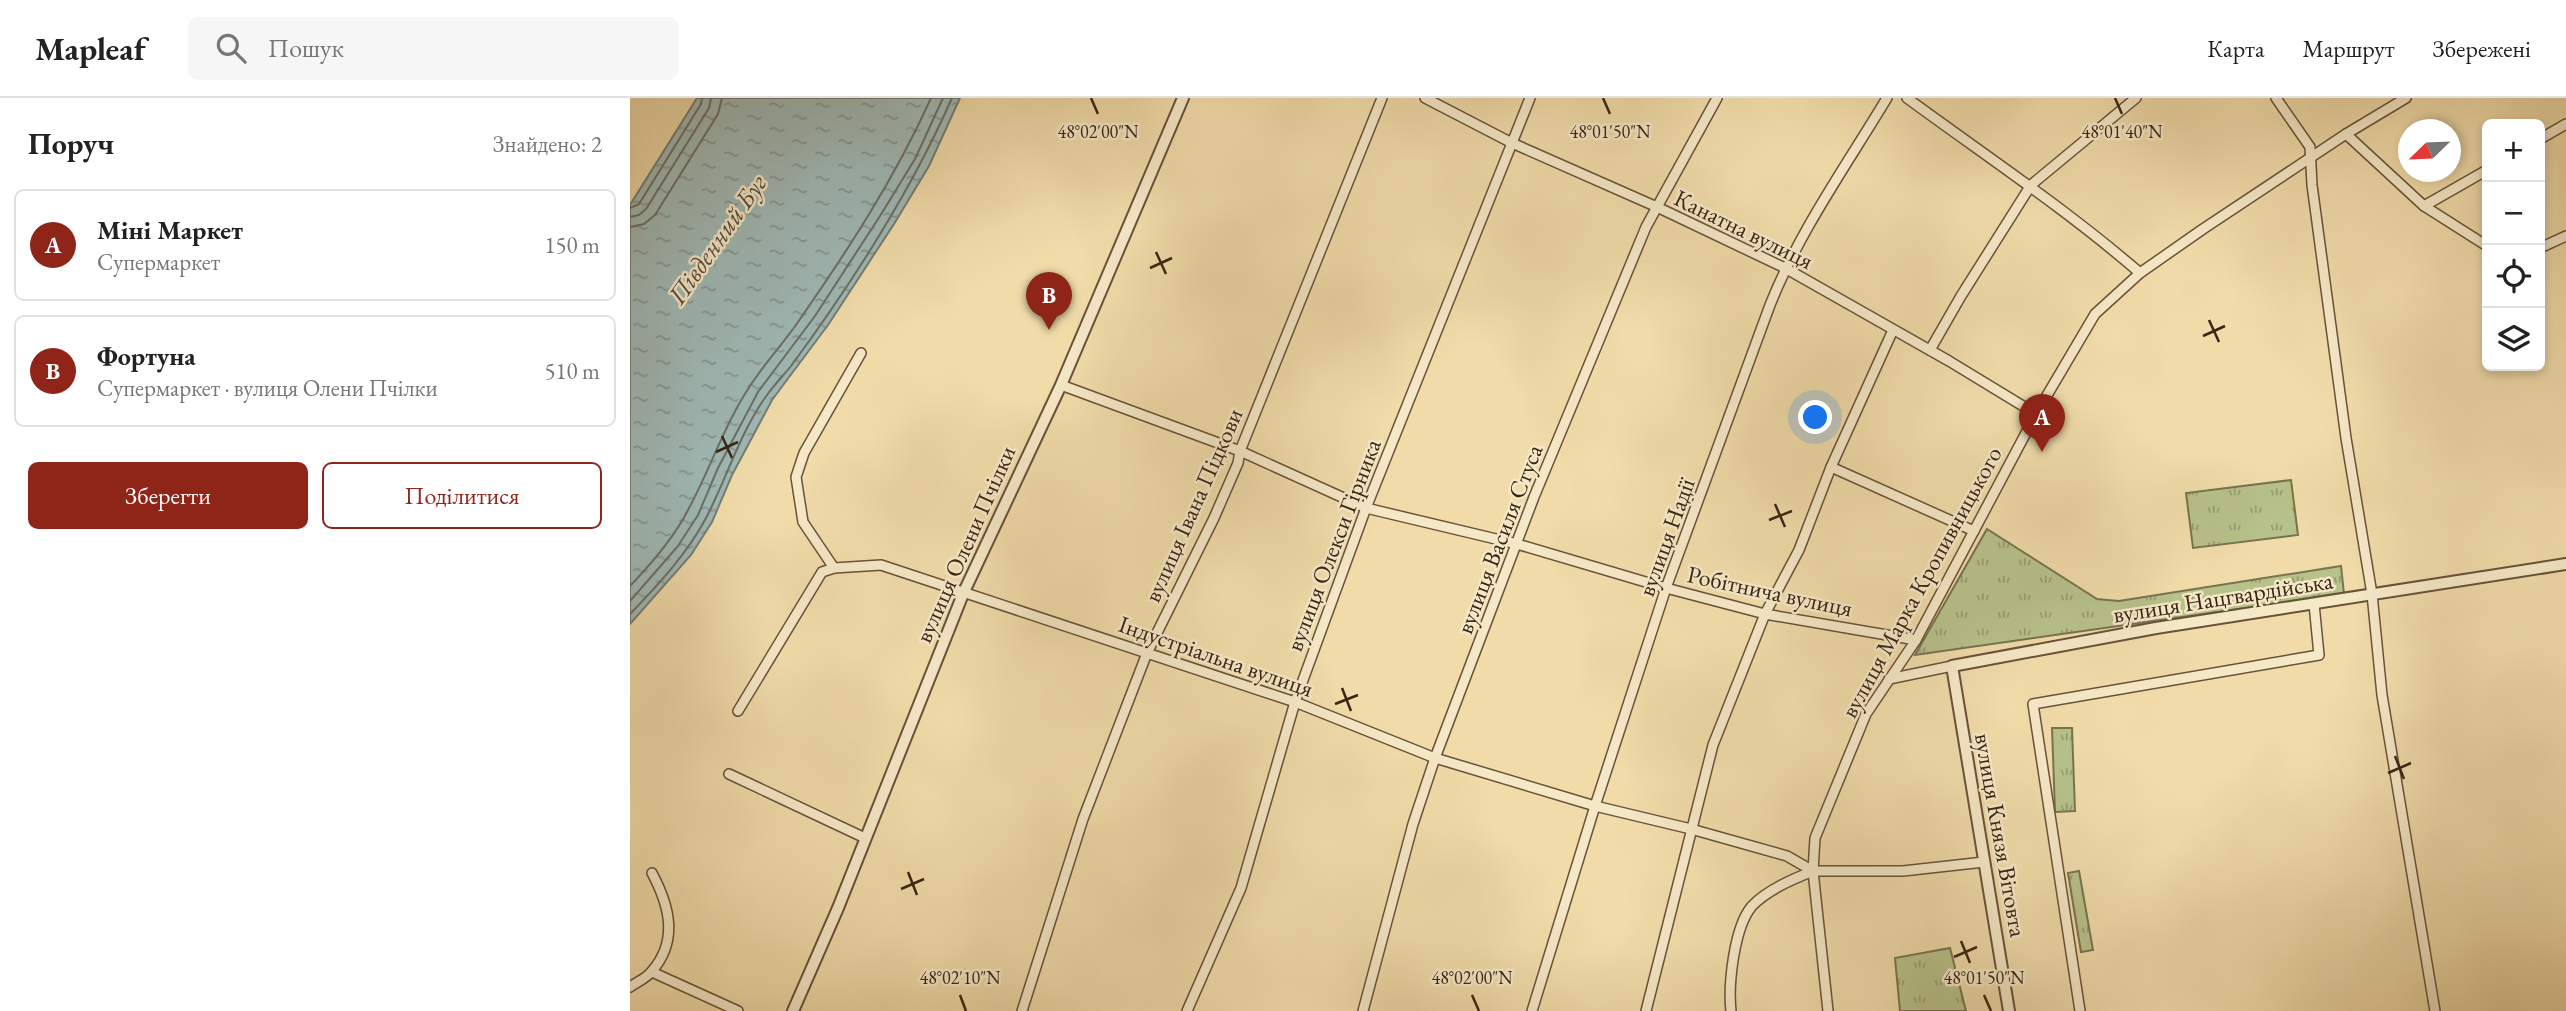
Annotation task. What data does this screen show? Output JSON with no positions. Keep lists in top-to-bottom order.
{
  "streets": {
    "street": [
      "Канатна вулиця",
      "вулиця Івана Підкови",
      "вулиця Надії",
      "вулиця Василя Стуса",
      "вулиця Олени Пчілки",
      "вулиця Олекси Гірника",
      "вулиця Марка Кропивницького",
      "Робітнича вулиця",
      "вулиця Нацгвардійська",
      "Індустріальна вулиця",
      "вулиця Князя Вітовта"
    ]
  },
  "crossings": [
    ["Канатна вулиця", "вулиця Надії"],
    ["Канатна вулиця", "вулиця Василя Стуса"],
    ["Канатна вулиця", "вулиця Олекси Гірника"],
    ["Канатна вулиця", "вулиця Марка Кропивницького"],
    ["вулиця Івана Підкови", "Робітнича вулиця"],
    ["вулиця Івана Підкови", "Індустріальна вулиця"],
    ["вулиця Надії", "Робітнича вулиця"],
    ["вулиця Надії", "Індустріальна вулиця"],
    ["вулиця Василя Стуса", "Робітнича вулиця"],
    ["вулиця Василя Стуса", "Індустріальна вулиця"],
    ["вулиця Олени Пчілки", "Робітнича вулиця"],
    ["вулиця Олени Пчілки", "Індустріальна вулиця"],
    ["вулиця Олекси Гірника", "Робітнича вулиця"],
    ["вулиця Олекси Гірника", "Індустріальна вулиця"],
    ["вулиця Марка Кропивницького", "Робітнича вулиця"],
    ["вулиця Марка Кропивницького", "вулиця Нацгвардійська"],
    ["вулиця Марка Кропивницького", "Індустріальна вулиця"],
    ["вулиця Нацгвардійська", "вулиця Князя Вітовта"]
  ],
  "water": ["Південний Буг"],
  "north": "bottom left",
  "page": {
    "header": "Mapleaf",
    "search": "Пошук",
    "nav": ["Карта", "Маршрут", "Збережені"],
    "heading": ["Поруч", "Знайдено: 2"],
    "map_buttons": ["+", "−"],
    "list": [
      {
        "mark": "A",
        "name": "Міні Маркет",
        "note": "Супермаркет",
        "value": "150 m"
      },
      {
        "mark": "B",
        "name": "Фортуна",
        "note": "Супермаркет · вулиця Олени Пчілки",
        "value": "510 m"
      }
    ],
    "pins": ["B", "A"],
    "buttons": ["Зберегти", "Поділитися"]
  },
  "coordinates": [
    "48°02'00\"N",
    "48°01'50\"N",
    "48°01'40\"N",
    "48°02'10\"N"
  ]
}
